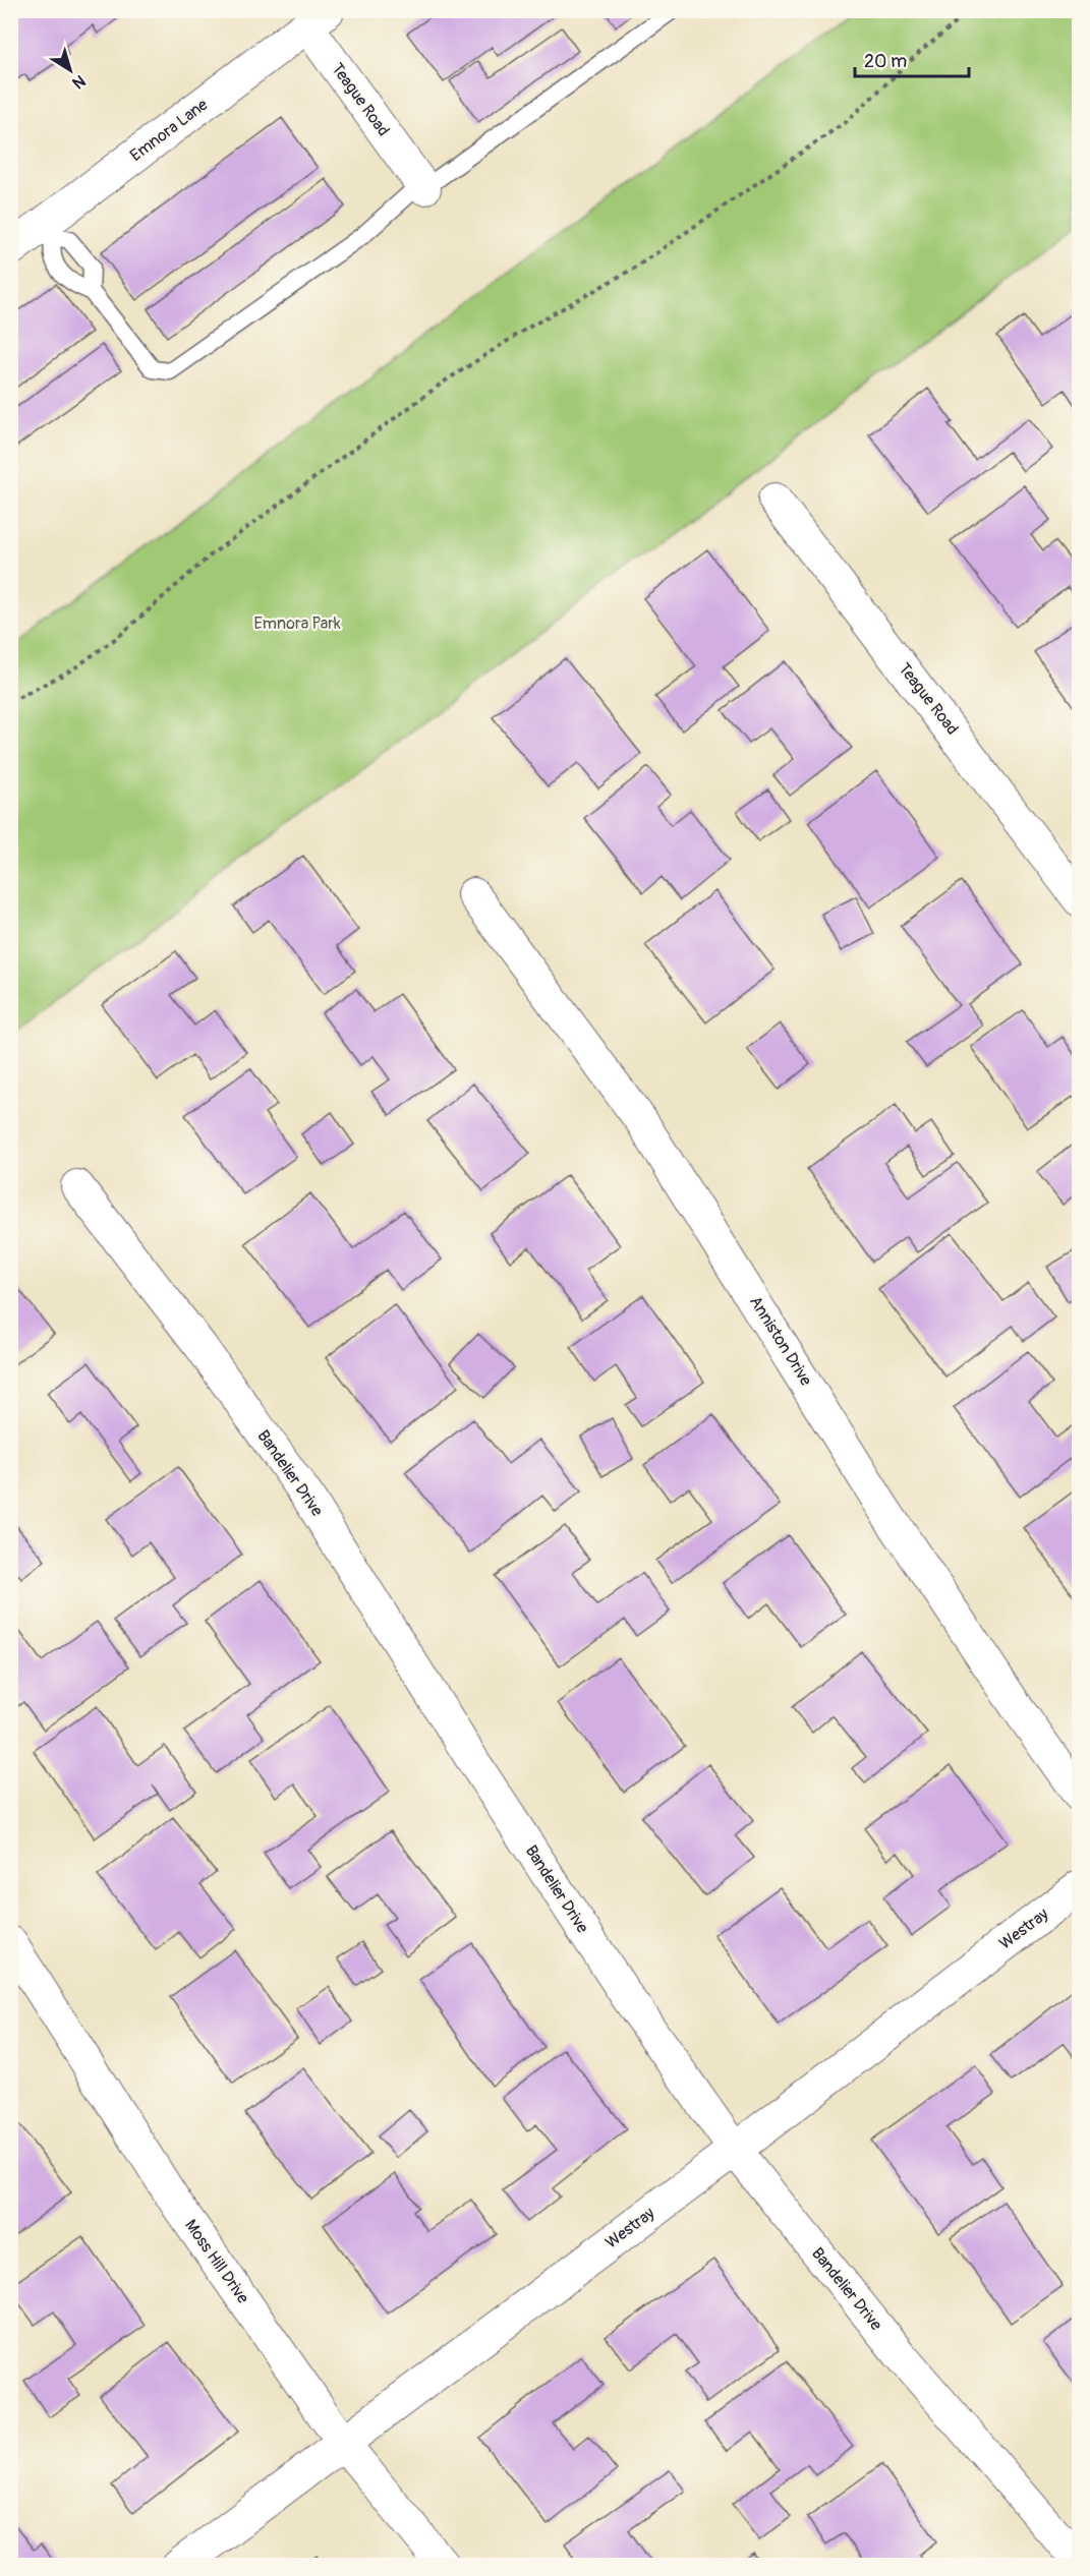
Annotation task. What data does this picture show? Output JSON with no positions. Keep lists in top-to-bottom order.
{
  "streets": {
    "street": [
      "Teague Road",
      "Emnora Lane",
      "Anniston Drive",
      "Bandelier Drive",
      "Westray",
      "Moss Hill Drive"
    ]
  },
  "crossings": [
    ["Teague Road", "Emnora Lane"],
    ["Bandelier Drive", "Westray"],
    ["Westray", "Moss Hill Drive"]
  ],
  "parks": ["Emnora Park"],
  "scale_bar": "20 m",
  "north": "bottom right"
}
